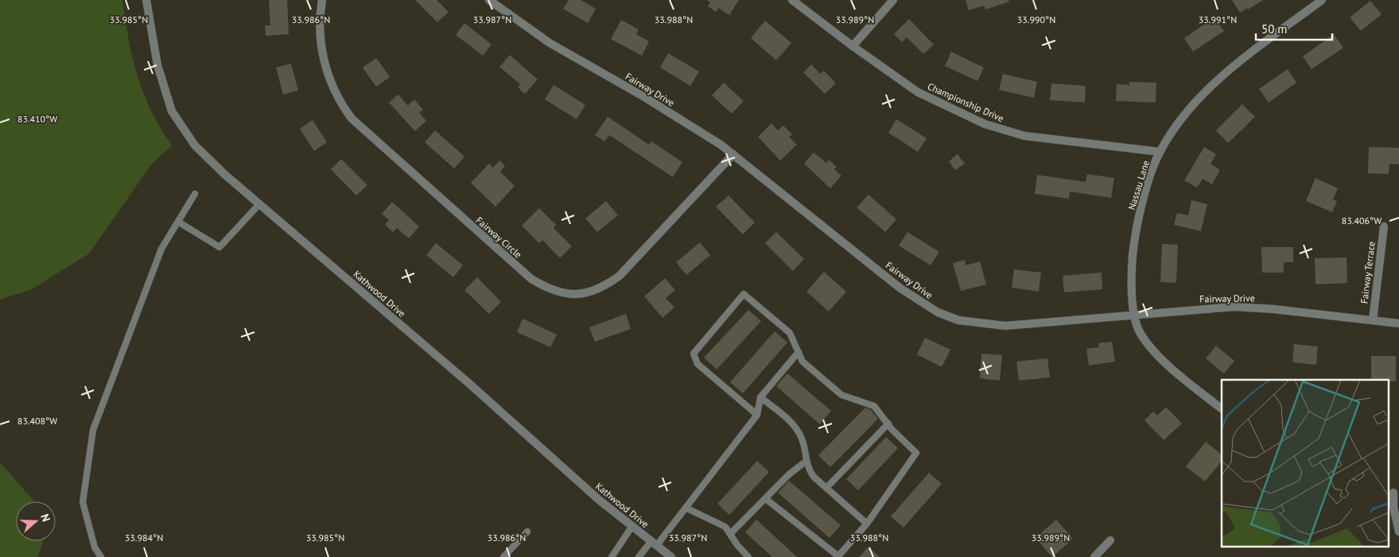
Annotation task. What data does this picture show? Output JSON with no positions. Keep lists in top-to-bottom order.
{
  "streets": {
    "street": [
      "Fairway Drive",
      "Championship Drive",
      "Nassau Lane",
      "Fairway Circle",
      "Fairway Terrace",
      "Kathwood Drive"
    ]
  },
  "crossings": [
    ["Fairway Drive", "Nassau Lane"],
    ["Fairway Drive", "Fairway Circle"],
    ["Fairway Drive", "Fairway Terrace"],
    ["Championship Drive", "Nassau Lane"]
  ],
  "scale_bar": "50 m",
  "north": "right",
  "coordinates": [
    "33.990°N",
    "33.985°N",
    "33.986°N",
    "33.987°N",
    "33.988°N",
    "33.989°N",
    "33.991°N",
    "83.410°W",
    "83.406°W",
    "83.408°W",
    "33.984°N"
  ]
}
